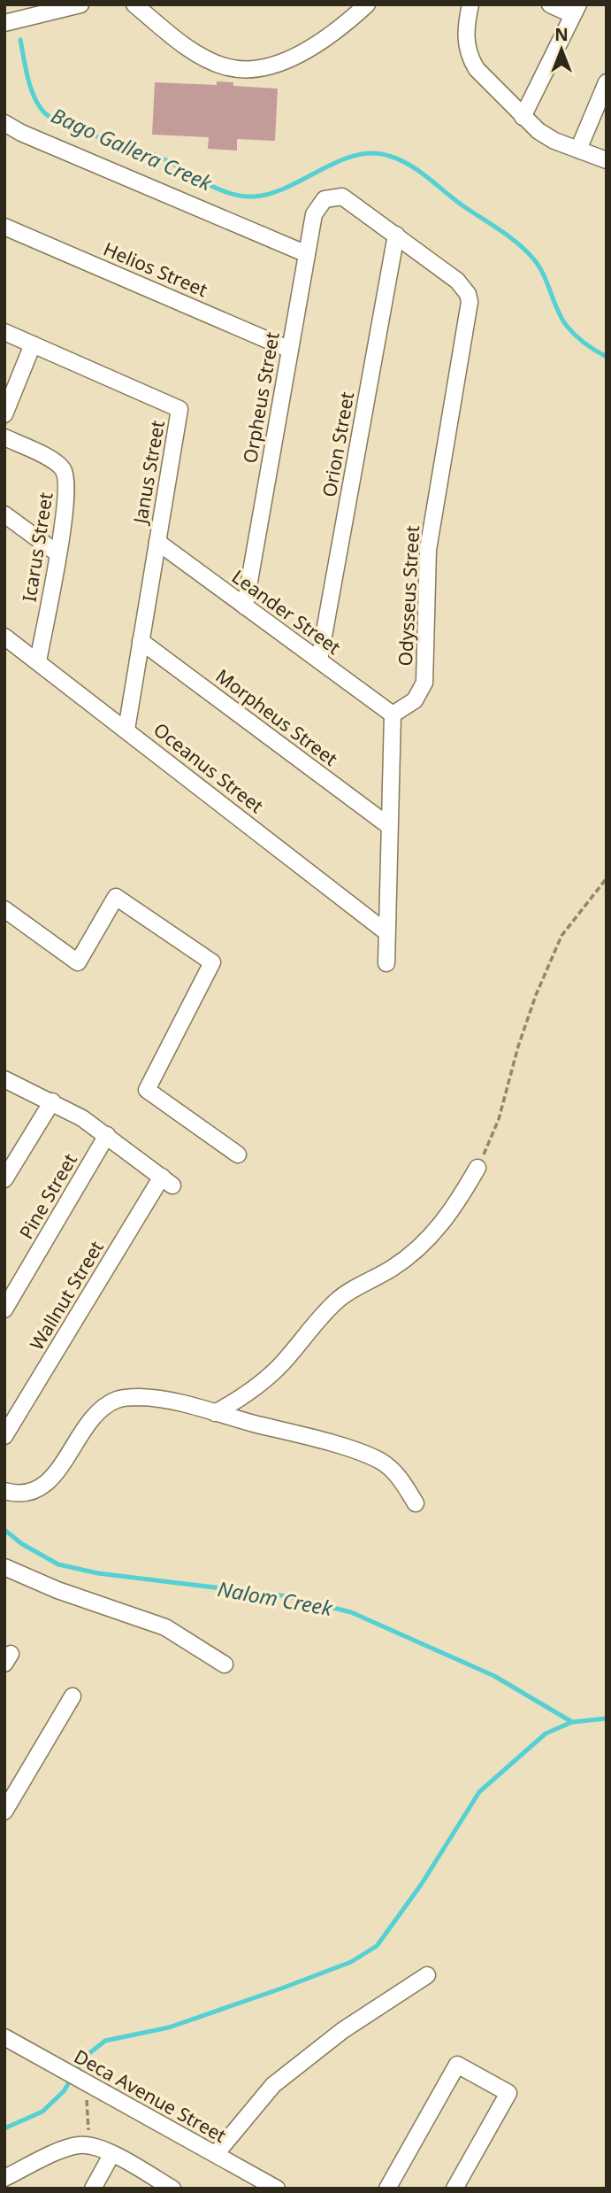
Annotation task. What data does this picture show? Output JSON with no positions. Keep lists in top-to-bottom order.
{
  "streets": {
    "street": [
      "Helios Street",
      "Orpheus Street",
      "Orion Street",
      "Janus Street",
      "Icarus Street",
      "Odysseus Street",
      "Leander Street",
      "Morpheus Street",
      "Oceanus Street",
      "Pine Street",
      "Wallnut Street",
      "Deca Avenue Street"
    ]
  },
  "crossings": [
    ["Helios Street", "Orpheus Street"],
    ["Orpheus Street", "Orion Street"],
    ["Orpheus Street", "Odysseus Street"],
    ["Orpheus Street", "Leander Street"],
    ["Orion Street", "Odysseus Street"],
    ["Orion Street", "Leander Street"],
    ["Janus Street", "Leander Street"],
    ["Janus Street", "Morpheus Street"],
    ["Janus Street", "Oceanus Street"],
    ["Icarus Street", "Oceanus Street"],
    ["Odysseus Street", "Leander Street"],
    ["Pine Street", "Wallnut Street"]
  ],
  "water": ["Bago Gallera Creek", "Nalom Creek"],
  "north": "top"
}
